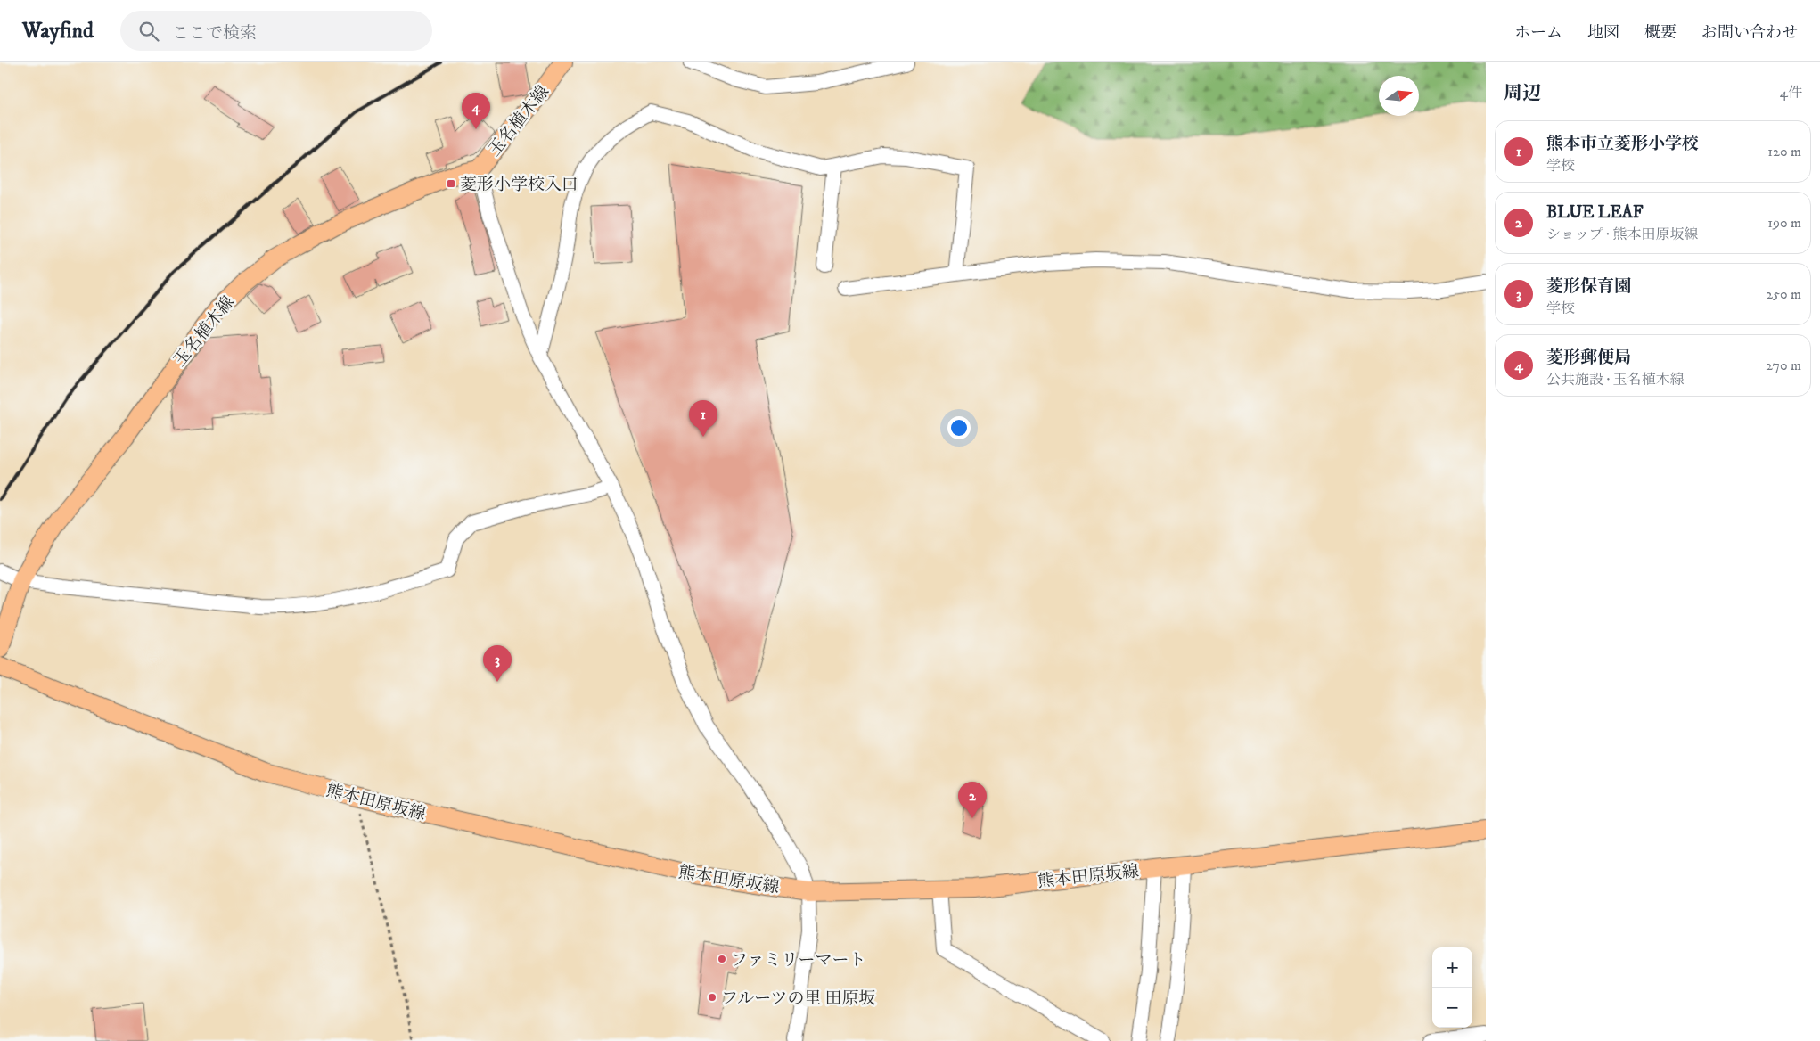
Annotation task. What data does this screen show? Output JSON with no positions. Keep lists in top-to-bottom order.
{
  "streets": {
    "main road": ["玉名植木線", "熊本田原坂線"]
  },
  "places": {
    "transit": ["菱形小学校入口"],
    "other": ["ファミリーマート", "フルーツの里 田原坂"]
  },
  "north": "right",
  "page": {
    "header": "Wayfind",
    "search": "ここで検索",
    "nav": [
      "ホーム",
      "地図",
      "概要",
      "お問い合わせ"
    ],
    "heading": ["周辺", "4件"],
    "pins": [
      "4",
      "1",
      "3",
      "2"
    ],
    "list": [
      {
        "mark": "1",
        "name": "熊本市立菱形小学校",
        "note": "学校",
        "value": "120 m"
      },
      {
        "mark": "2",
        "name": "BLUE LEAF",
        "note": "ショップ · 熊本田原坂線",
        "value": "190 m"
      },
      {
        "mark": "3",
        "name": "菱形保育園",
        "note": "学校",
        "value": "250 m"
      },
      {
        "mark": "4",
        "name": "菱形郵便局",
        "note": "公共施設 · 玉名植木線",
        "value": "270 m"
      }
    ],
    "map_buttons": ["+", "−"]
  }
}
